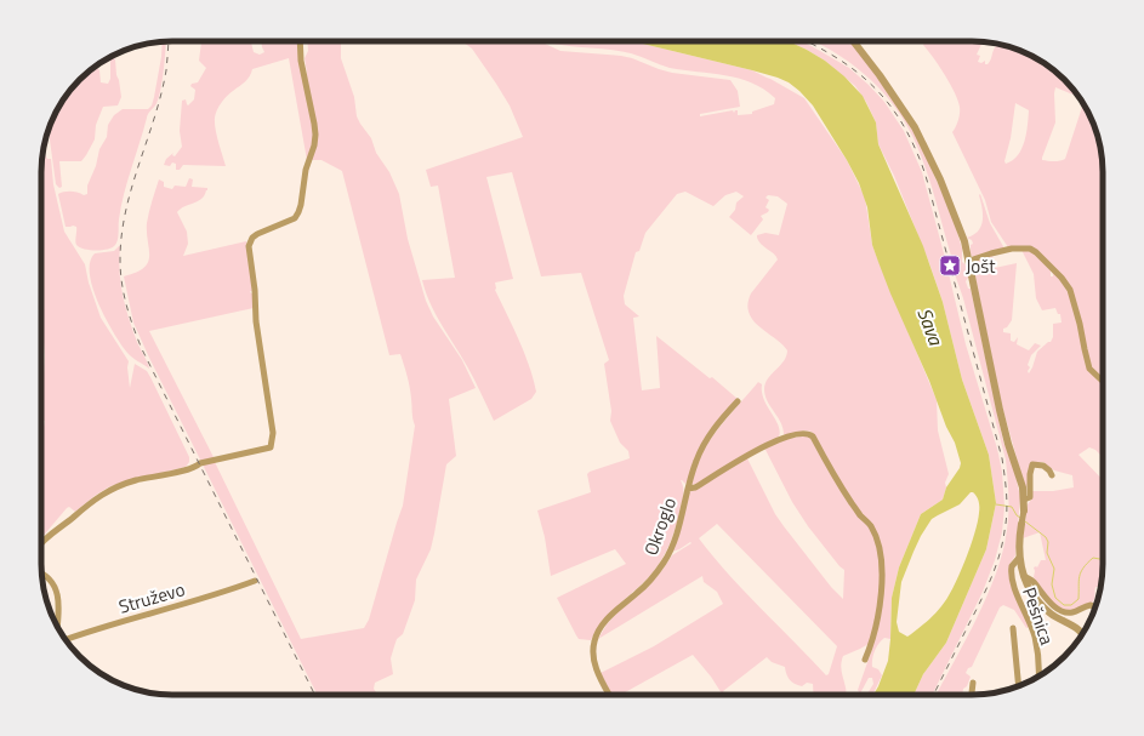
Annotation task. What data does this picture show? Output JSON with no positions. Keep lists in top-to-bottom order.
{
  "streets": {
    "street": ["Okroglo", "Struževo", "Pešnica"]
  },
  "water": ["Sava"],
  "places": {
    "place": ["Jošt"]
  }
}
